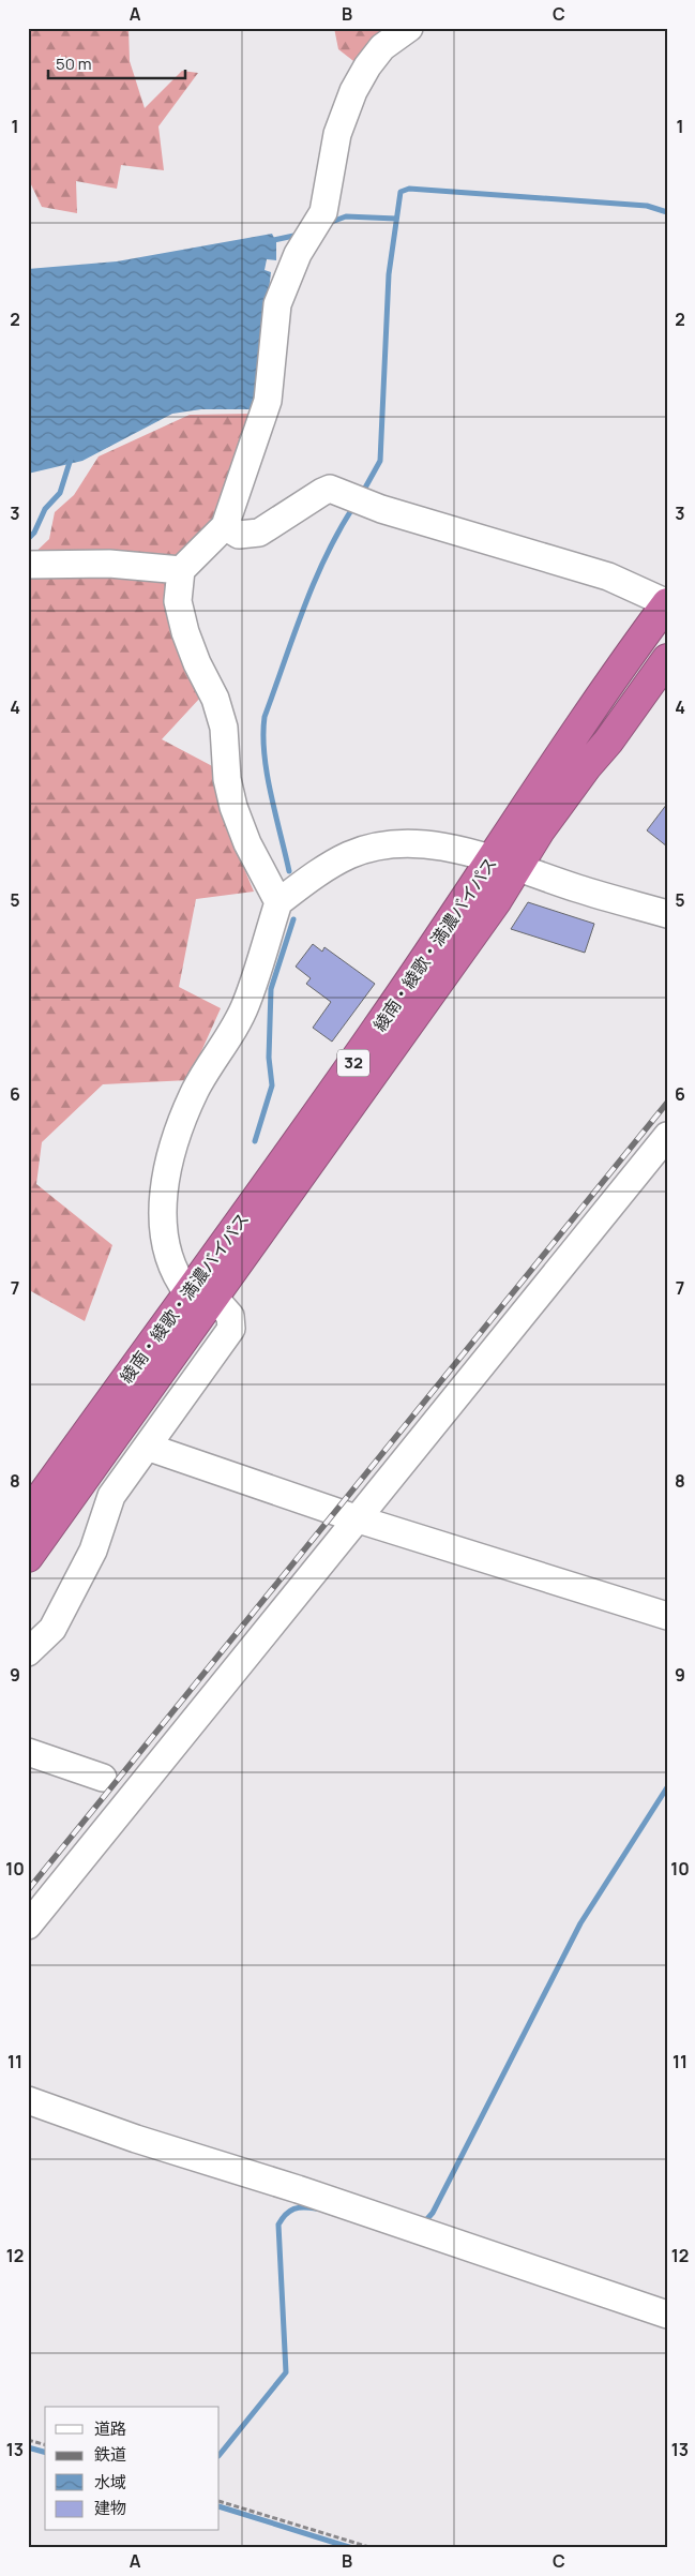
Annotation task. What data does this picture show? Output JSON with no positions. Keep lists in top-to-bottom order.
{
  "streets": {
    "highway": ["綾南・綾歌・満濃バイパス", "32"]
  },
  "legend": [
    "道路",
    "鉄道",
    "水域",
    "建物"
  ],
  "scale_bar": "50 m",
  "grid": {
    "columns": ["A", "B", "C"],
    "rows": [
      "1",
      "2",
      "3",
      "4",
      "5",
      "6",
      "7",
      "8",
      "9",
      "10",
      "11",
      "12",
      "13"
    ]
  }
}
